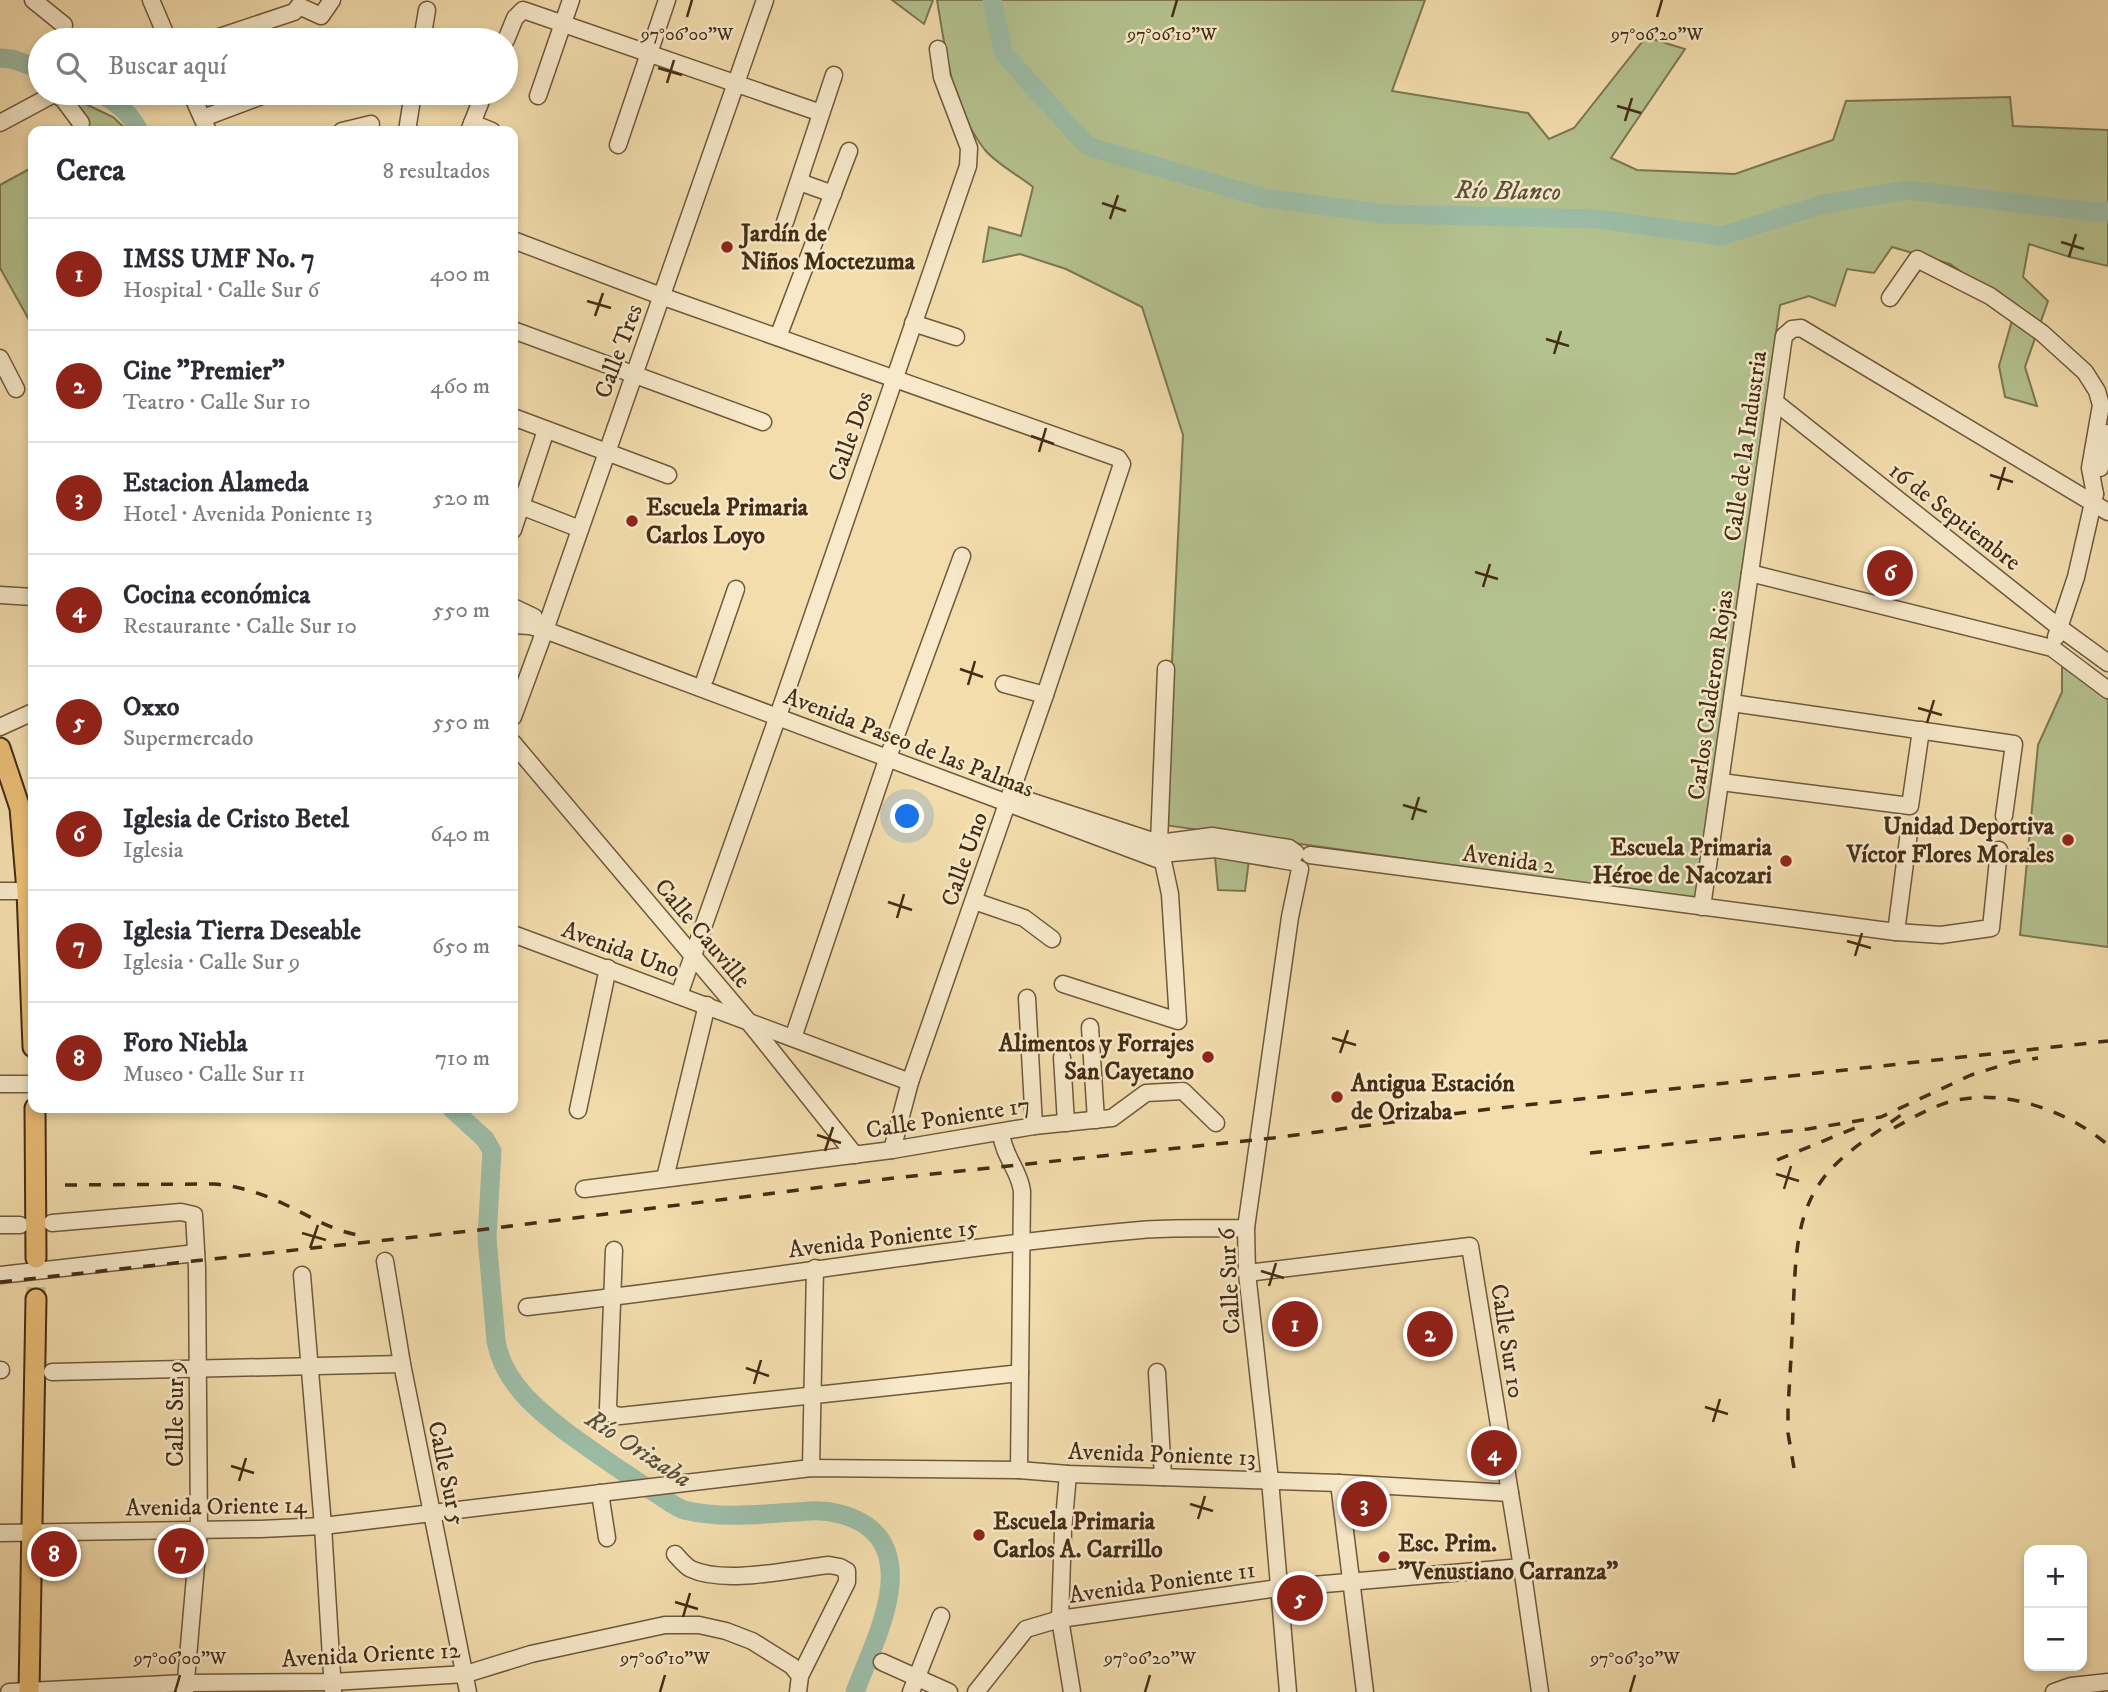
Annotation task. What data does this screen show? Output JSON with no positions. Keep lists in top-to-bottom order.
{
  "streets": {
    "street": [
      "Calle Tres",
      "Calle Dos",
      "Calle de la Industria",
      "16 de Septiembre",
      "Carlos Calderon Rojas",
      "Avenida Paseo de las Palmas",
      "Calle Uno",
      "Avenida 2",
      "Calle Cauville",
      "Avenida Uno",
      "Calle Poniente 17",
      "Avenida Poniente 15",
      "Calle Sur 6",
      "Calle Sur 10",
      "Calle Sur 9",
      "Avenida Poniente 13",
      "Calle Sur 5",
      "Avenida Oriente 14",
      "Avenida Poniente 11",
      "Avenida Oriente 12"
    ]
  },
  "crossings": [
    ["Calle Tres", "Avenida Paseo de las Palmas"],
    ["Calle Dos", "Avenida Paseo de las Palmas"],
    ["Calle Dos", "Calle Uno"],
    ["Calle Dos", "Calle Cauville"],
    ["Calle Dos", "Avenida Uno"],
    ["Calle de la Industria", "16 de Septiembre"],
    ["Calle de la Industria", "Carlos Calderon Rojas"],
    ["Carlos Calderon Rojas", "Avenida 2"],
    ["Avenida Paseo de las Palmas", "Calle Uno"],
    ["Avenida Paseo de las Palmas", "Avenida 2"],
    ["Avenida Paseo de las Palmas", "Calle Sur 6"],
    ["Calle Uno", "Avenida Uno"],
    ["Calle Uno", "Calle Poniente 17"],
    ["Avenida 2", "Calle Sur 6"],
    ["Calle Cauville", "Avenida Uno"],
    ["Calle Cauville", "Calle Poniente 17"],
    ["Avenida Poniente 15", "Calle Sur 6"],
    ["Calle Sur 6", "Calle Sur 10"],
    ["Calle Sur 6", "Avenida Poniente 13"],
    ["Calle Sur 6", "Avenida Poniente 11"],
    ["Calle Sur 10", "Avenida Poniente 13"],
    ["Calle Sur 10", "Avenida Poniente 11"],
    ["Calle Sur 9", "Avenida Oriente 14"],
    ["Calle Sur 9", "Avenida Oriente 12"],
    ["Avenida Poniente 13", "Avenida Oriente 14"],
    ["Calle Sur 5", "Avenida Oriente 14"],
    ["Calle Sur 5", "Avenida Oriente 12"]
  ],
  "water": ["Río Blanco", "Río Orizaba"],
  "places": [
    "Jardín de Niños Moctezuma",
    "Escuela Primaria Carlos Loyo",
    "Unidad Deportiva Víctor Flores Morales",
    "Escuela Primaria Héroe de Nacozari",
    "Alimentos y Forrajes San Cayetano",
    "Antigua Estación de Orizaba",
    "Escuela Primaria Carlos A. Carrillo",
    "Esc. Prim. \"Venustiano Carranza\""
  ],
  "page": {
    "search": "Buscar aquí",
    "heading": ["Cerca", "8 resultados"],
    "list": [
      {
        "mark": "1",
        "name": "IMSS UMF No. 7",
        "note": "Hospital · Calle Sur 6",
        "value": "400 m"
      },
      {
        "mark": "2",
        "name": "Cine \"Premier\"",
        "note": "Teatro · Calle Sur 10",
        "value": "460 m"
      },
      {
        "mark": "3",
        "name": "Estacion Alameda",
        "note": "Hotel · Avenida Poniente 13",
        "value": "520 m"
      },
      {
        "mark": "4",
        "name": "Cocina económica",
        "note": "Restaurante · Calle Sur 10",
        "value": "550 m"
      },
      {
        "mark": "5",
        "name": "Oxxo",
        "note": "Supermercado",
        "value": "550 m"
      },
      {
        "mark": "6",
        "name": "Iglesia de Cristo Betel",
        "note": "Iglesia",
        "value": "640 m"
      },
      {
        "mark": "7",
        "name": "Iglesia Tierra Deseable",
        "note": "Iglesia · Calle Sur 9",
        "value": "650 m"
      },
      {
        "mark": "8",
        "name": "Foro Niebla",
        "note": "Museo · Calle Sur 11",
        "value": "710 m"
      }
    ],
    "pins": [
      "6",
      "1",
      "2",
      "4",
      "3",
      "7",
      "8",
      "5"
    ],
    "map_buttons": ["+", "−"]
  },
  "coordinates": [
    "97°06'00\"W",
    "97°06'10\"W",
    "97°06'20\"W",
    "97°06'30\"W"
  ]
}
